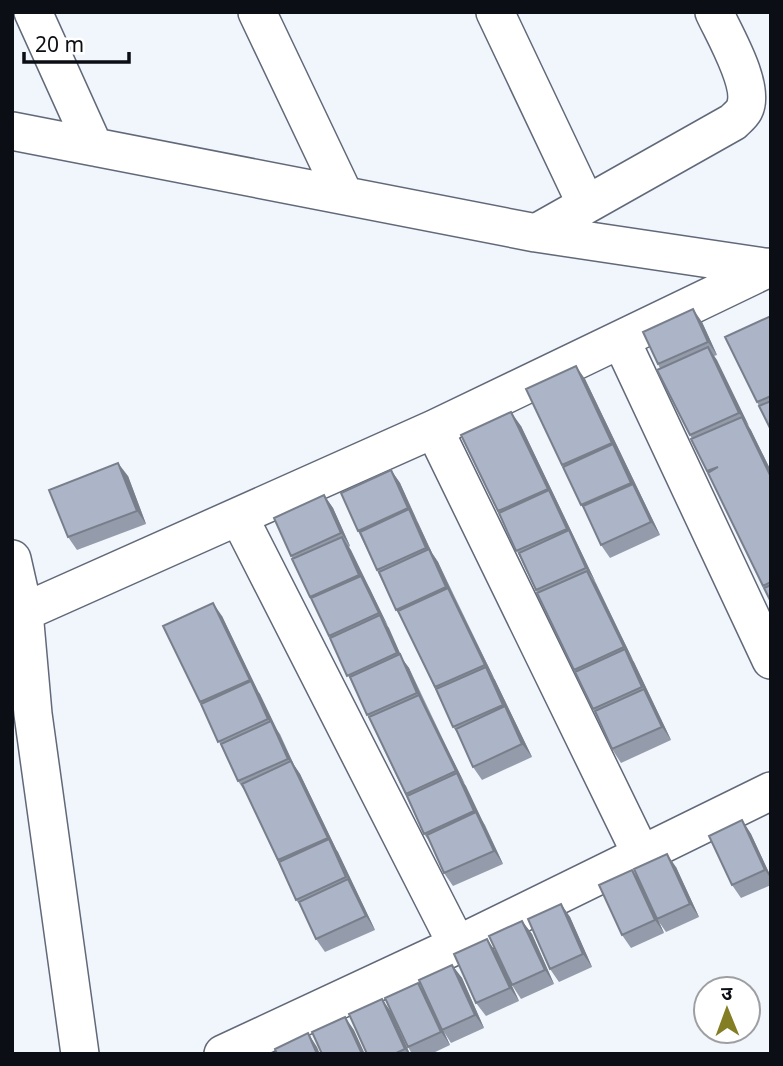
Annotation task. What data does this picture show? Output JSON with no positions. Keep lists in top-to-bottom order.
{
  "scale_bar": "20 m",
  "north": "top"
}
